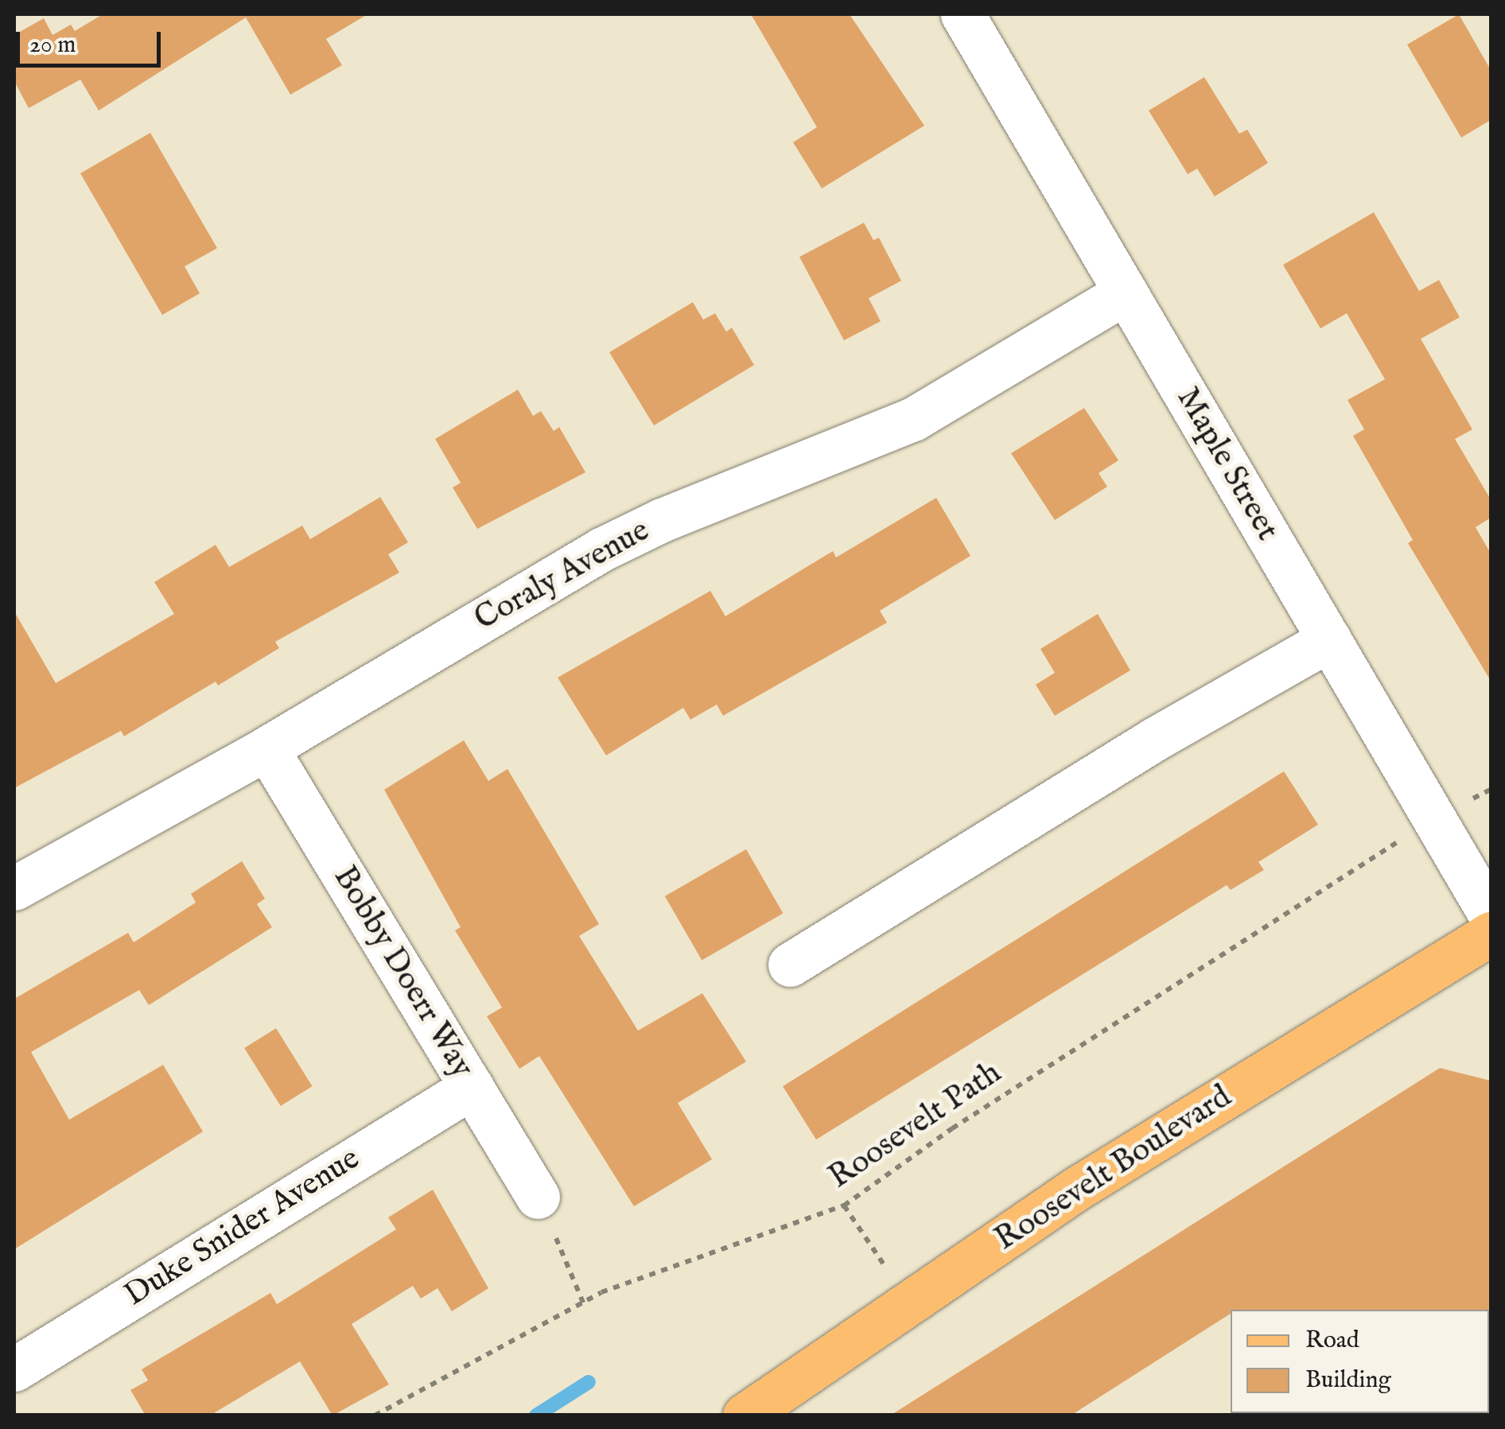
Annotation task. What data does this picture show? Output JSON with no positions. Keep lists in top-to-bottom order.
{
  "streets": {
    "main road": ["Roosevelt Boulevard"],
    "street": [
      "Maple Street",
      "Coraly Avenue",
      "Bobby Doerr Way",
      "Duke Snider Avenue"
    ],
    "path": ["Roosevelt Path"]
  },
  "crossings": [
    ["Maple Street", "Coraly Avenue"],
    ["Coraly Avenue", "Bobby Doerr Way"],
    ["Bobby Doerr Way", "Duke Snider Avenue"]
  ],
  "legend": ["Road", "Building"],
  "scale_bar": "20 m"
}
